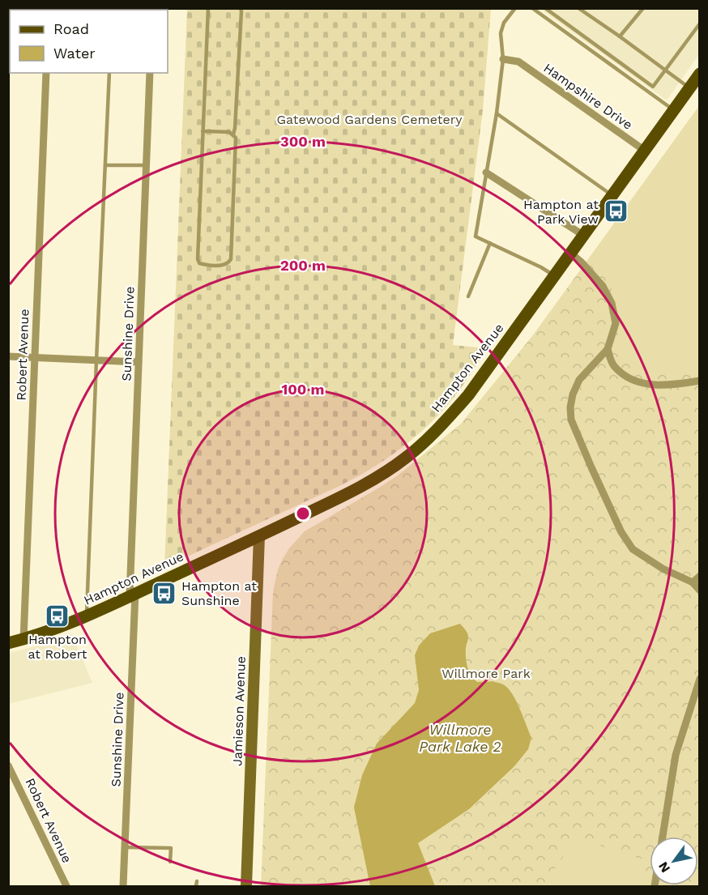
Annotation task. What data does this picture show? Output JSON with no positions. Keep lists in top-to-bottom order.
{
  "streets": {
    "main road": ["Hampton Avenue", "Jamieson Avenue"],
    "street": ["Hampshire Drive", "Sunshine Drive", "Robert Avenue"]
  },
  "crossings": [
    ["Hampshire Drive", "Hampton Avenue"],
    ["Sunshine Drive", "Hampton Avenue"],
    ["Robert Avenue", "Hampton Avenue"],
    ["Hampton Avenue", "Jamieson Avenue"]
  ],
  "water": ["Willmore Park Lake 2"],
  "parks": ["Gatewood Gardens Cemetery", "Willmore Park"],
  "places": {
    "bus stop": ["Hampton at Park View", "Hampton at Sunshine", "Hampton at Robert"]
  },
  "legend": ["Road", "Water"],
  "north": "bottom left",
  "rings": ["300 m", "200 m", "100 m"]
}
